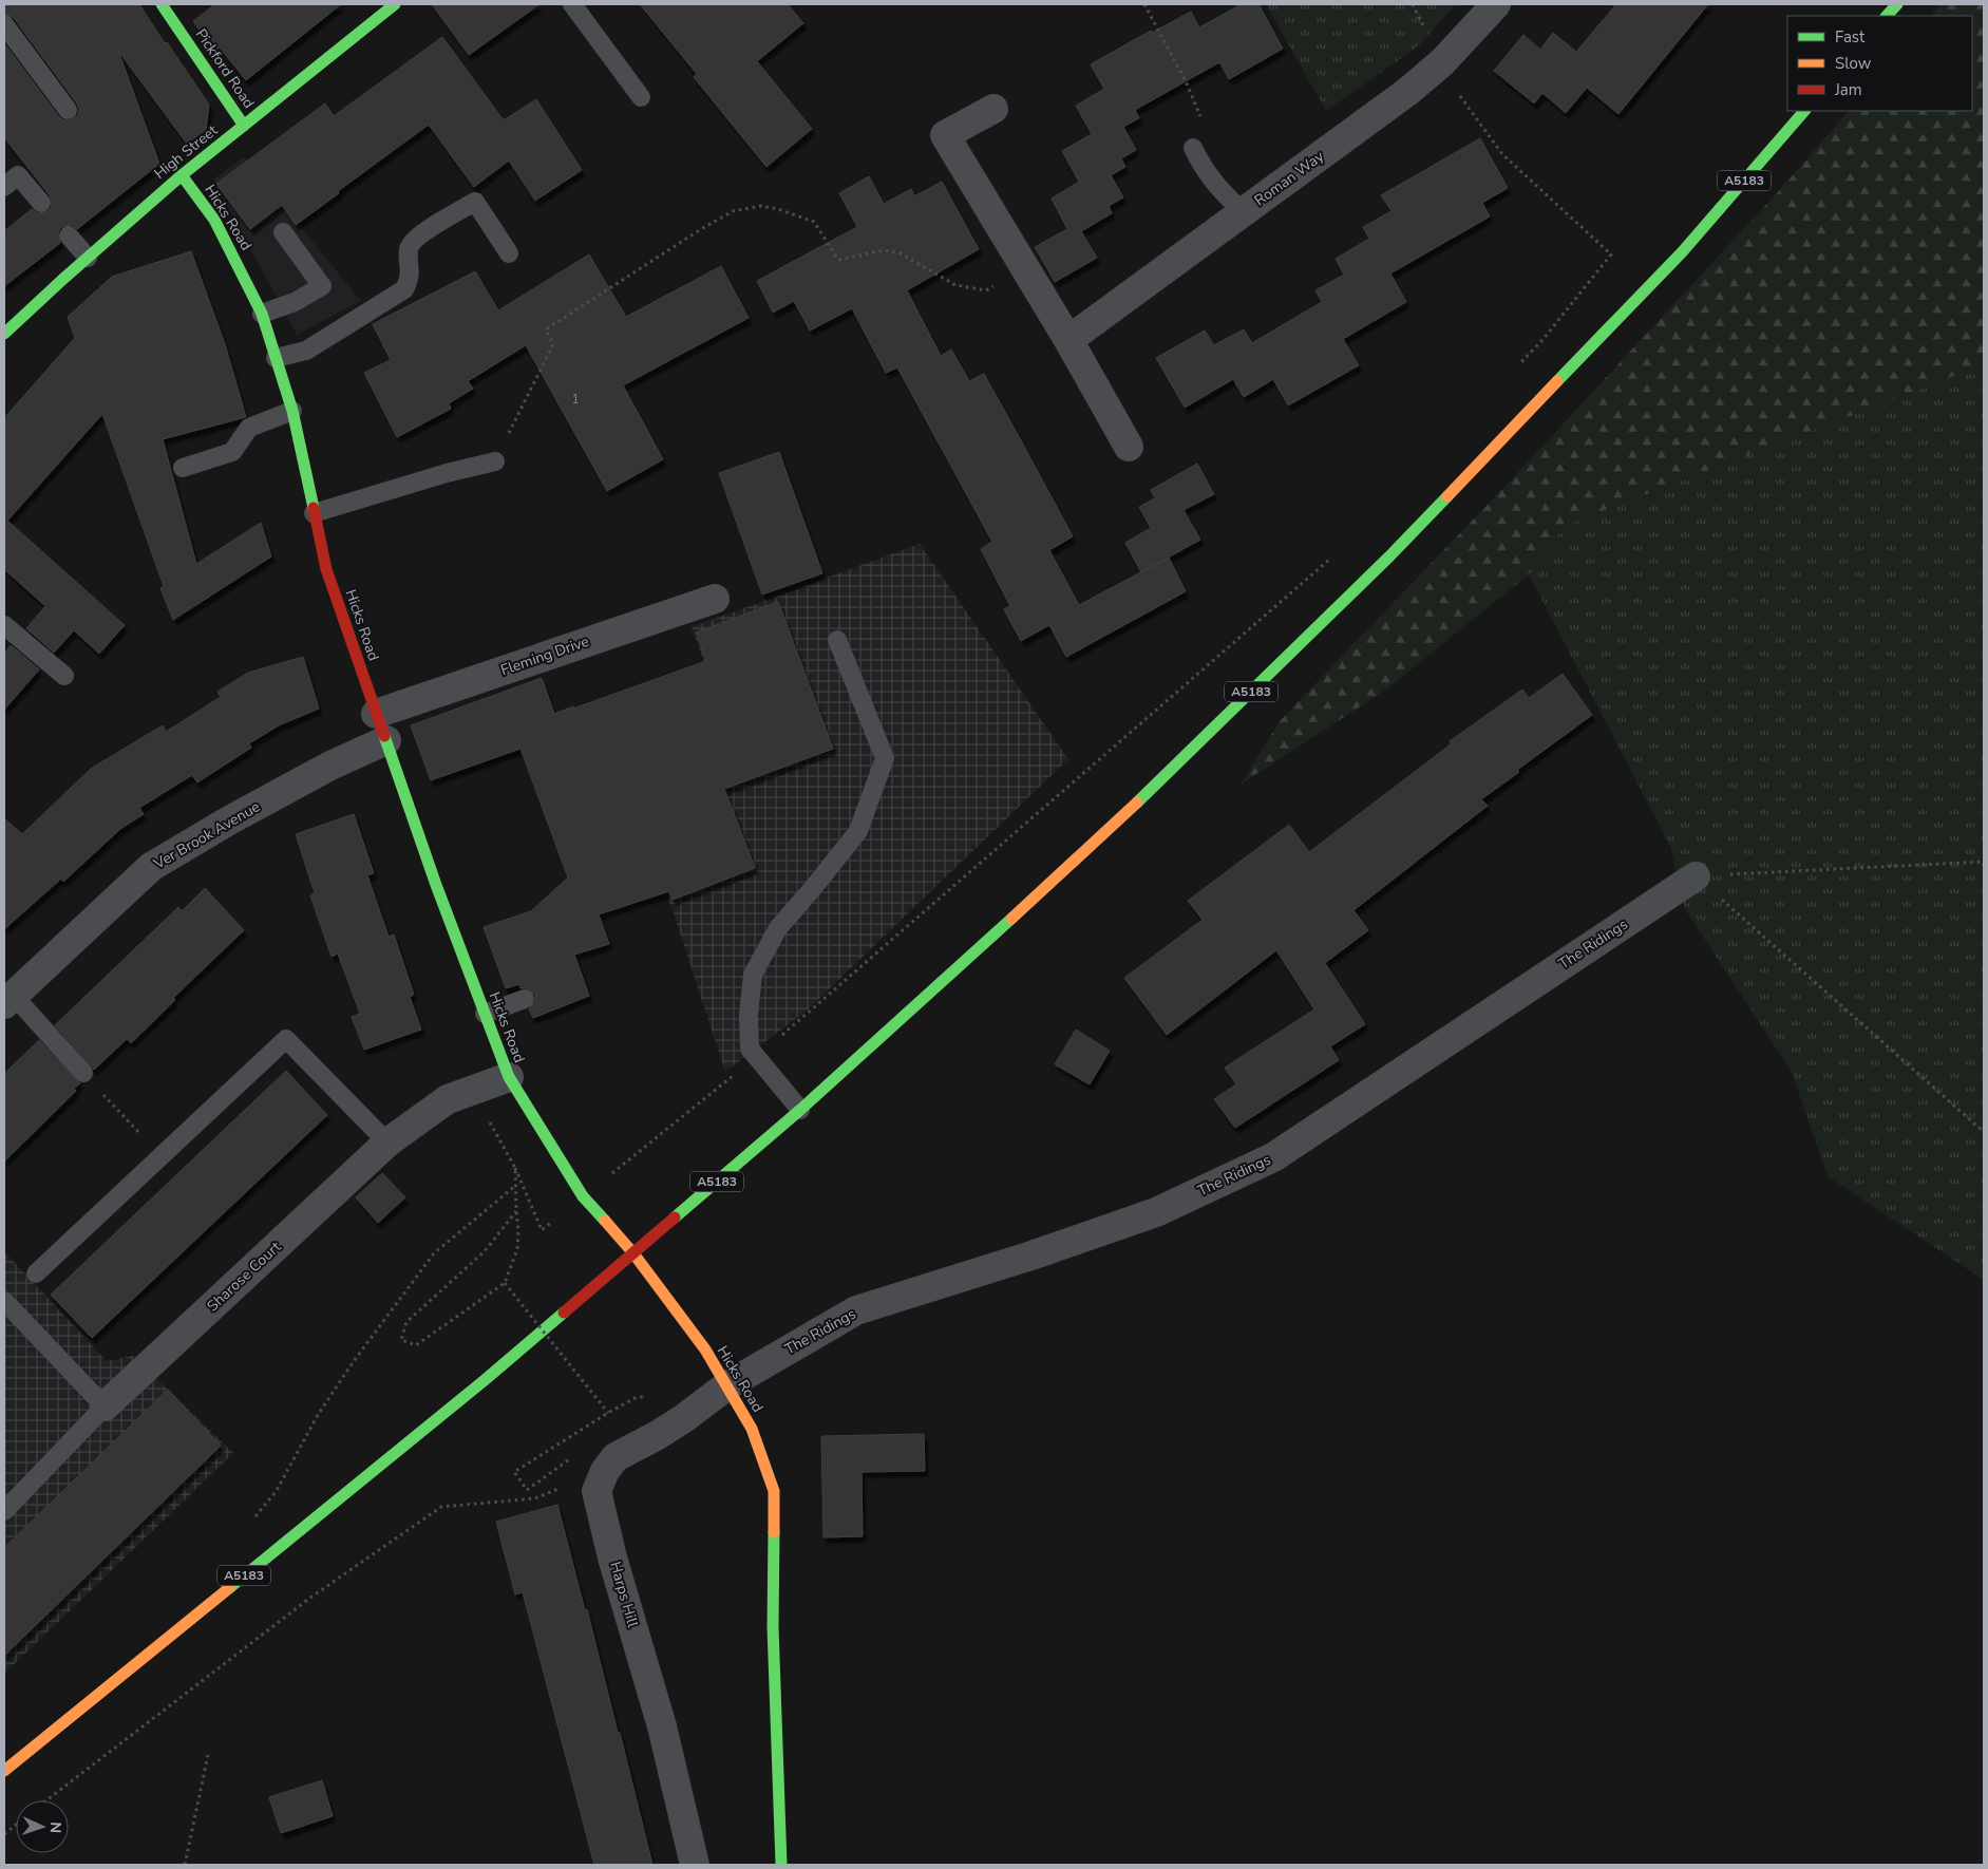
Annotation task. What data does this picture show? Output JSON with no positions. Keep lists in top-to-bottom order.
{
  "streets": {
    "street": [
      "Pickford Road",
      "High Street",
      "Roman Way",
      "A5183",
      "Hicks Road",
      "Fleming Drive",
      "Ver Brook Avenue",
      "The Ridings",
      "Sharose Court",
      "Harps Hill"
    ]
  },
  "crossings": [
    ["Pickford Road", "High Street"],
    ["High Street", "Hicks Road"],
    ["A5183", "Hicks Road"],
    ["Hicks Road", "Fleming Drive"],
    ["Hicks Road", "Ver Brook Avenue"],
    ["Hicks Road", "The Ridings"],
    ["Hicks Road", "Sharose Court"],
    ["Hicks Road", "Harps Hill"],
    ["Fleming Drive", "Ver Brook Avenue"],
    ["The Ridings", "Harps Hill"]
  ],
  "house_numbers": ["1"],
  "legend": ["Fast", "Slow", "Jam"],
  "north": "right"
}
